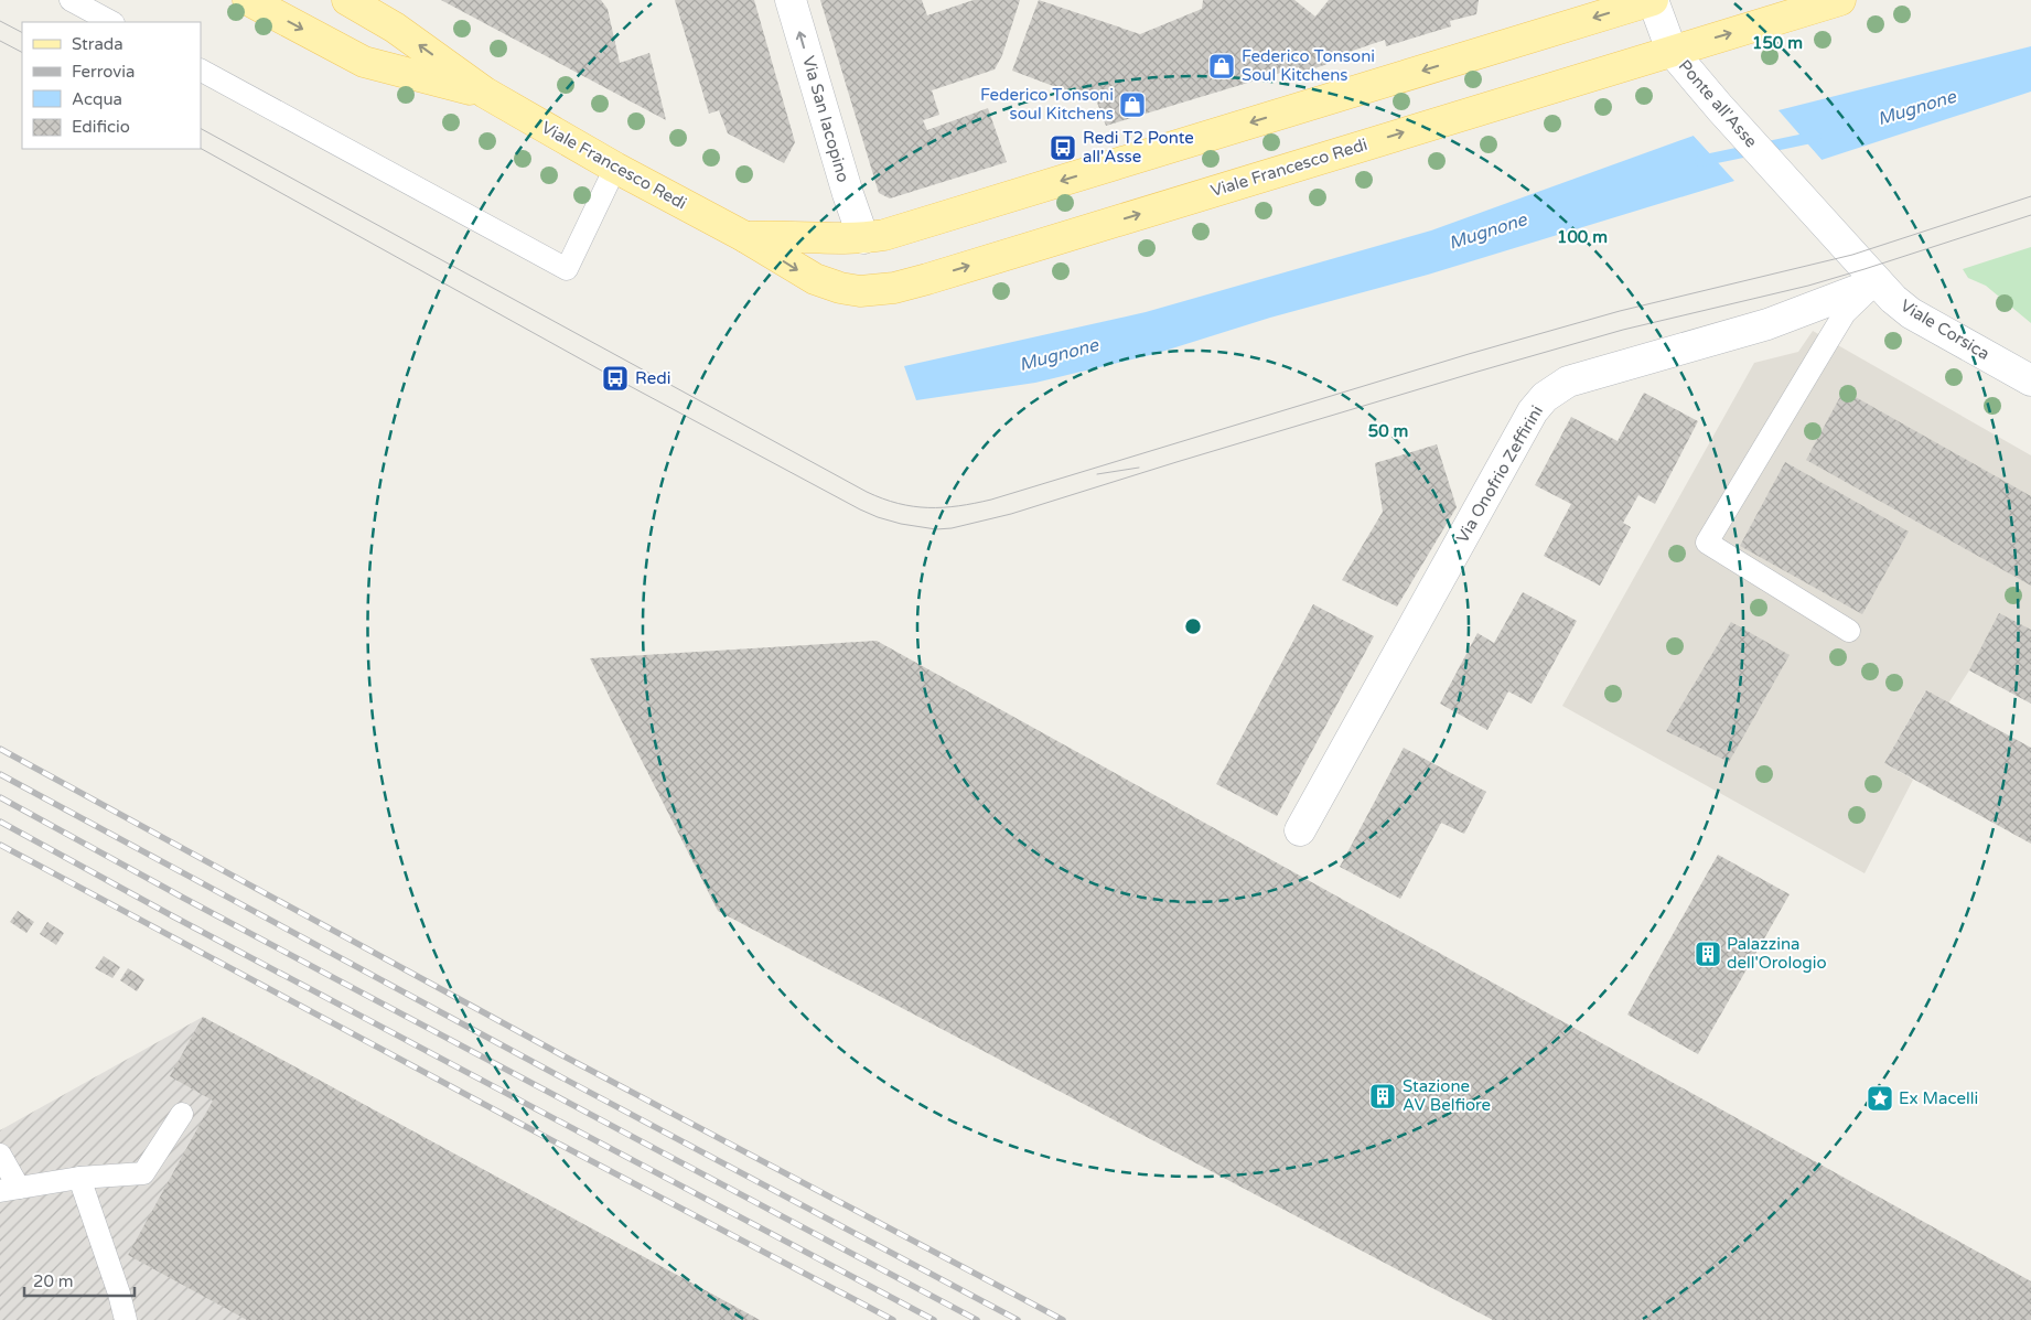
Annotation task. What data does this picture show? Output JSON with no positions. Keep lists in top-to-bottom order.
{
  "streets": {
    "main road": ["Viale Francesco Redi"],
    "street": [
      "Ponte all'Asse",
      "Via San Iacopino",
      "Viale Corsica",
      "Via Onofrio Zeffirini"
    ]
  },
  "crossings": [
    ["Ponte all'Asse", "Viale Francesco Redi"],
    ["Ponte all'Asse", "Viale Corsica"],
    ["Viale Corsica", "Via Onofrio Zeffirini"]
  ],
  "one_way": ["Via San Iacopino"],
  "water": ["Mugnone"],
  "places": {
    "shop": ["Federico Tonsoni Soul Kitchens", "Federico Tonsoni soul Kitchens"],
    "bus stop": ["Redi T2 Ponte all'Asse", "Redi"],
    "building": ["Palazzina dell'Orologio", "Stazione AV Belfiore"],
    "place": ["Ex Macelli"]
  },
  "legend": [
    "Strada",
    "Ferrovia",
    "Acqua",
    "Edificio"
  ],
  "scale_bar": "20 m",
  "rings": ["150 m", "100 m", "50 m"]
}
